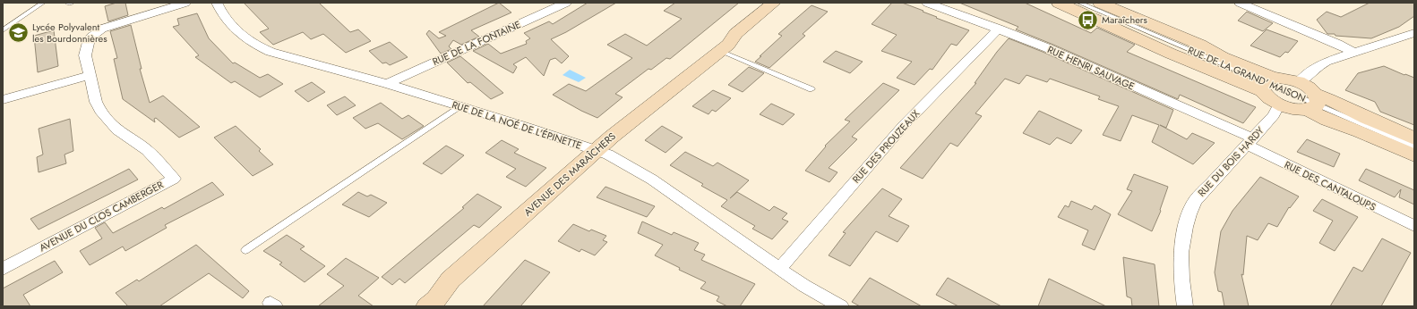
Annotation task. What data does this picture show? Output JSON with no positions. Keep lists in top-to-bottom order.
{
  "streets": {
    "main road": ["RUE DE LA GRAND' MAISON", "AVENUE DES MARAÎCHERS"],
    "street": [
      "RUE DE LA FONTAINE",
      "RUE HENRI SAUVAGE",
      "RUE DE LA NOÉ DE L'ÉPINETTE",
      "RUE DES PROUZEAUX",
      "RUE DU BOIS HARDY",
      "RUE DES CANTALOUPS",
      "AVENUE DU CLOS CAMBERGER"
    ]
  },
  "crossings": [
    ["RUE DE LA FONTAINE", "RUE DE LA NOÉ DE L'ÉPINETTE"],
    ["RUE HENRI SAUVAGE", "RUE DES PROUZEAUX"],
    ["RUE HENRI SAUVAGE", "RUE DU BOIS HARDY"],
    ["RUE HENRI SAUVAGE", "RUE DES CANTALOUPS"],
    ["RUE DE LA NOÉ DE L'ÉPINETTE", "RUE DES PROUZEAUX"],
    ["RUE DE LA NOÉ DE L'ÉPINETTE", "AVENUE DES MARAÎCHERS"],
    ["RUE DU BOIS HARDY", "RUE DES CANTALOUPS"]
  ],
  "places": {
    "bus stop": ["Maraîchers"],
    "school or university": ["Lycée Polyvalent les Bourdonnières"]
  }
}
